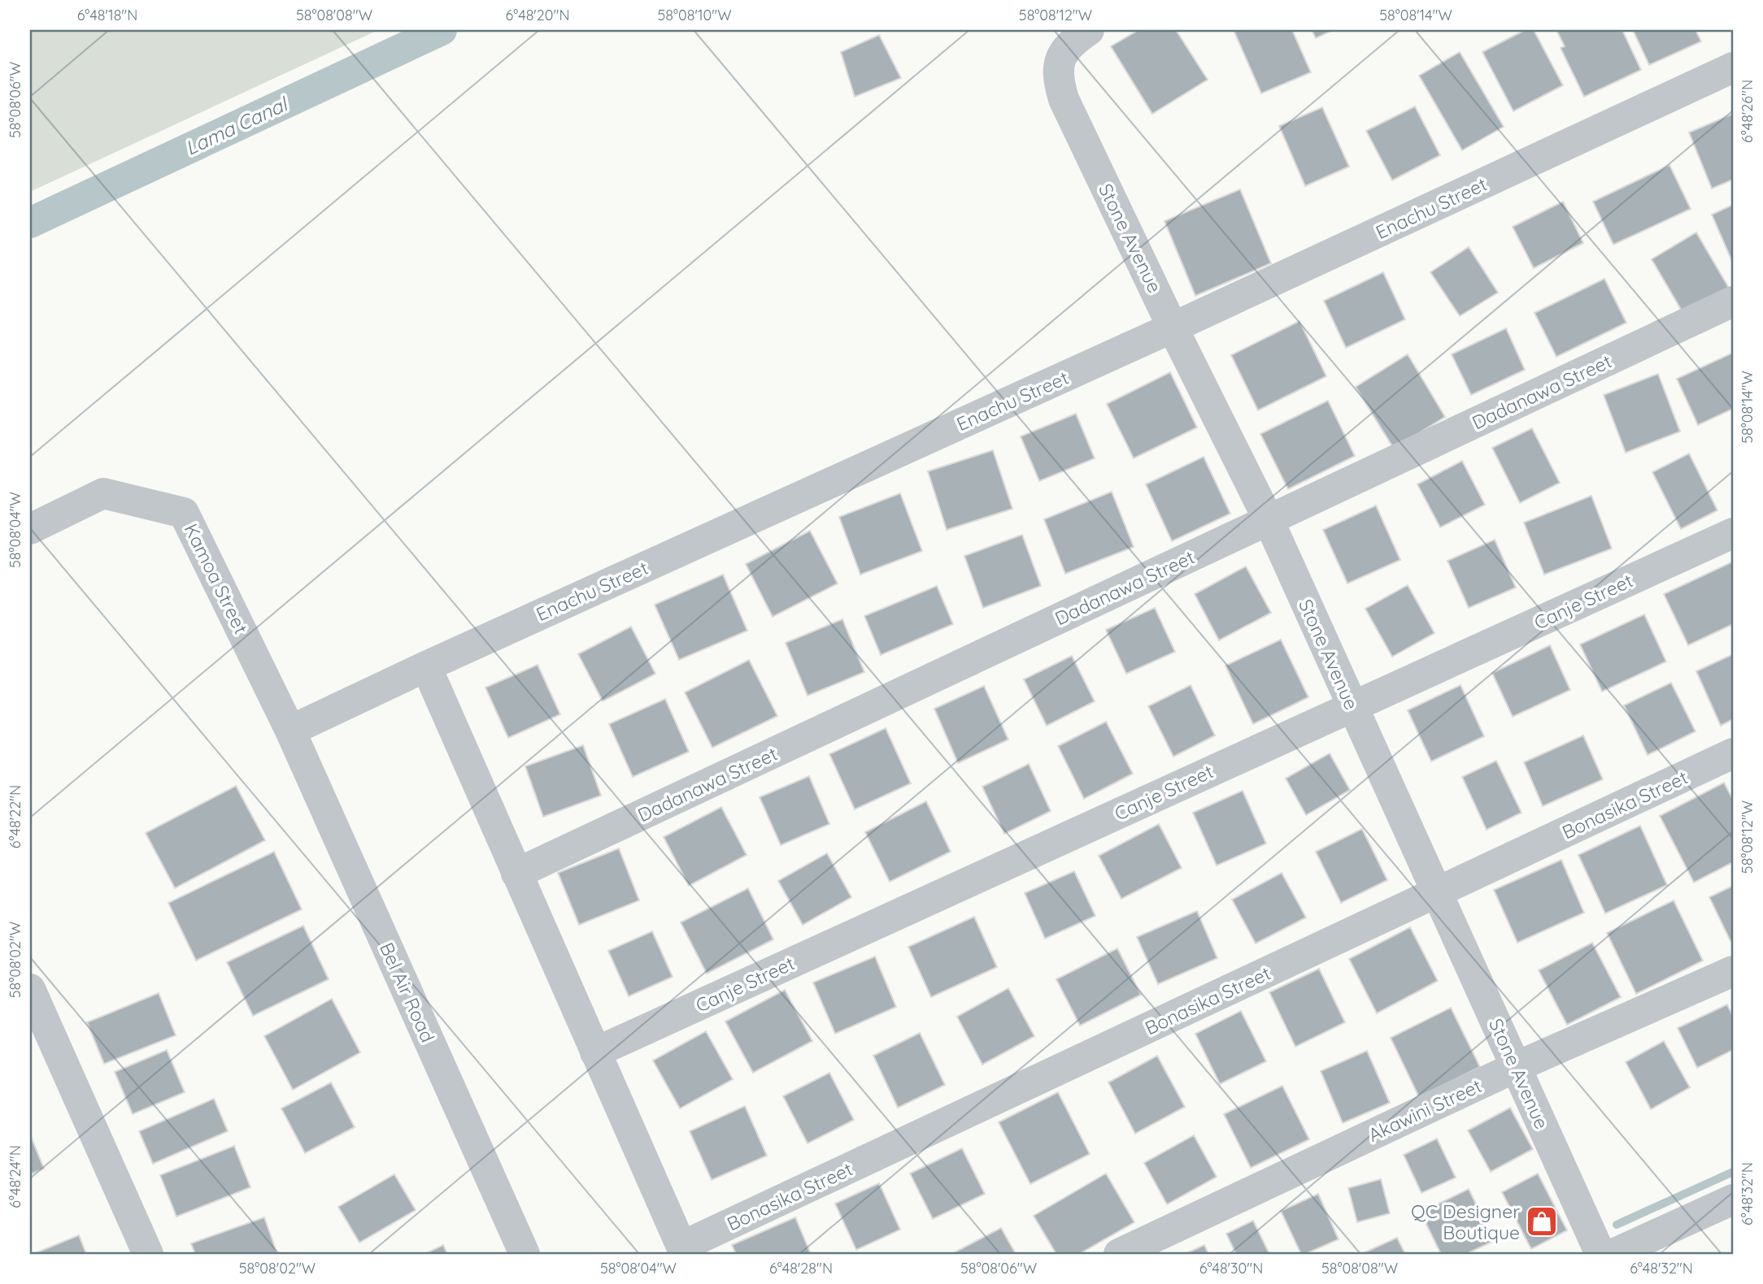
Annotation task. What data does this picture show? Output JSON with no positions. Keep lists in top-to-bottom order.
{
  "streets": {
    "street": [
      "Enachu Street",
      "Stone Avenue",
      "Dadanawa Street",
      "Kamoa Street",
      "Canje Street",
      "Bonasika Street",
      "Bel Air Road",
      "Akawini Street"
    ]
  },
  "crossings": [
    ["Enachu Street", "Stone Avenue"],
    ["Enachu Street", "Kamoa Street"],
    ["Enachu Street", "Bel Air Road"],
    ["Stone Avenue", "Dadanawa Street"],
    ["Stone Avenue", "Canje Street"],
    ["Stone Avenue", "Bonasika Street"],
    ["Stone Avenue", "Akawini Street"],
    ["Kamoa Street", "Bel Air Road"]
  ],
  "water": ["Lama Canal"],
  "places": {
    "shop": ["QC Designer Boutique"]
  },
  "coordinates": [
    "6°48'18\"N",
    "58°08'08\"W",
    "6°48'20\"N",
    "58°08'10\"W",
    "58°08'12\"W",
    "58°08'14\"W",
    "58°08'06\"W",
    "6°48'26\"N",
    "58°08'04\"W",
    "6°48'22\"N",
    "58°08'02\"W",
    "6°48'24\"N",
    "6°48'32\"N",
    "6°48'28\"N",
    "6°48'30\"N"
  ]
}
